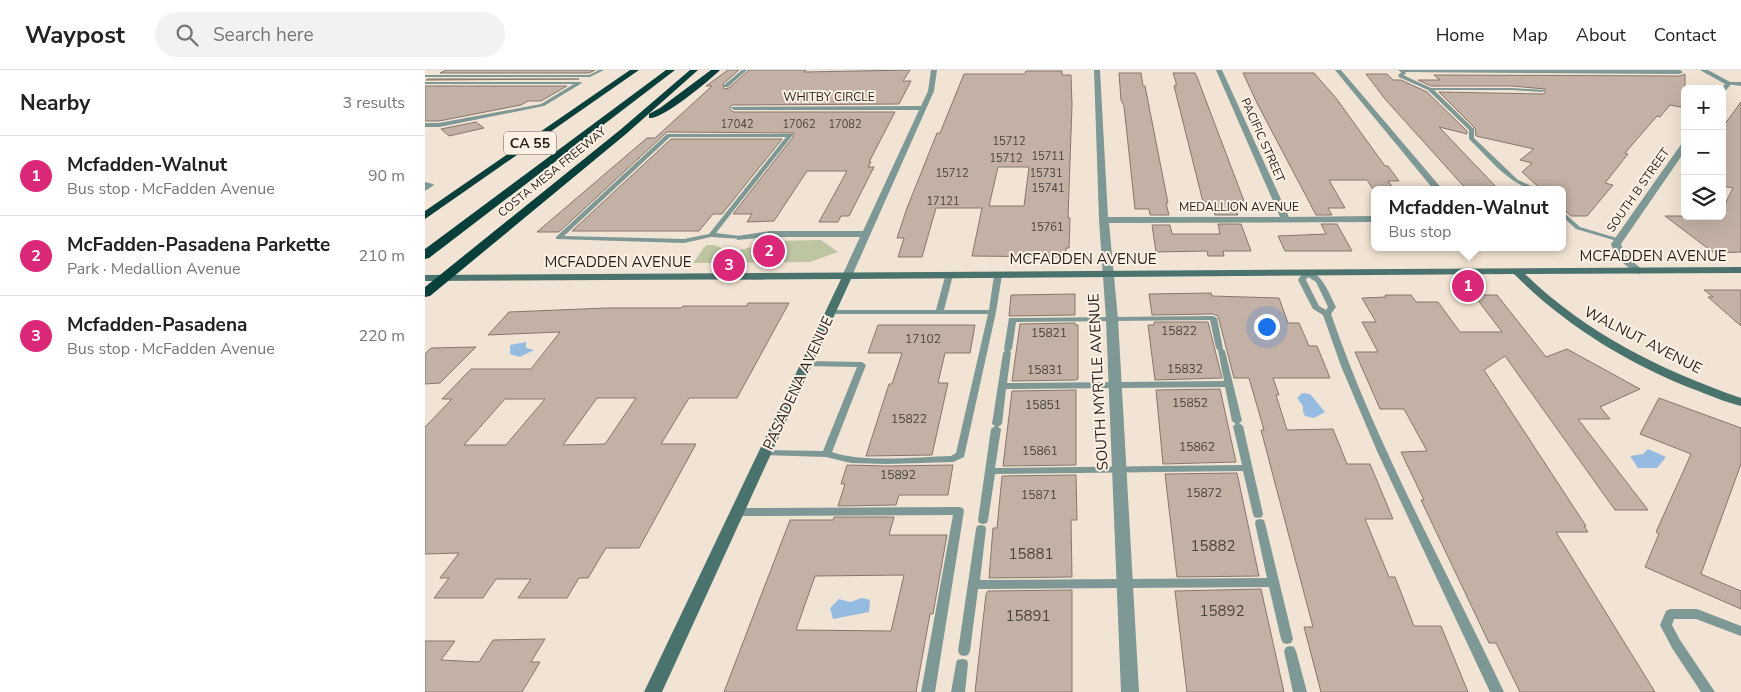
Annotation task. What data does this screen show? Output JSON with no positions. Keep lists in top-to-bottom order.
{
  "streets": {
    "highway": ["CA 55", "COSTA MESA FREEWAY"],
    "main road": ["MCFADDEN AVENUE", "WALNUT AVENUE", "PASADENA AVENUE"],
    "street": [
      "WHITBY CIRCLE",
      "PACIFIC STREET",
      "SOUTH B STREET",
      "MEDALLION AVENUE",
      "SOUTH MYRTLE AVENUE"
    ]
  },
  "crossings": [
    ["WHITBY CIRCLE", "PASADENA AVENUE"],
    ["PACIFIC STREET", "MEDALLION AVENUE"],
    ["SOUTH B STREET", "MCFADDEN AVENUE"],
    ["MEDALLION AVENUE", "SOUTH MYRTLE AVENUE"],
    ["MCFADDEN AVENUE", "WALNUT AVENUE"],
    ["MCFADDEN AVENUE", "SOUTH MYRTLE AVENUE"],
    ["MCFADDEN AVENUE", "PASADENA AVENUE"]
  ],
  "house_numbers": [
    "17042",
    "17062",
    "17082",
    "15712",
    "15711",
    "15712",
    "15712",
    "15731",
    "15741",
    "17121",
    "15761",
    "15822",
    "15821",
    "17102",
    "15832",
    "15831",
    "15852",
    "15851",
    "15822",
    "15862",
    "15861",
    "15892",
    "15872",
    "15871",
    "15882",
    "15881",
    "15892",
    "15891"
  ],
  "page": {
    "header": "Waypost",
    "search": "Search here",
    "nav": [
      "Home",
      "Map",
      "About",
      "Contact"
    ],
    "heading": ["Nearby", "3 results"],
    "map_buttons": ["+", "−"],
    "list": [
      {
        "mark": "1",
        "name": "Mcfadden-Walnut",
        "note": "Bus stop · McFadden Avenue",
        "value": "90 m"
      },
      {
        "mark": "2",
        "name": "McFadden-Pasadena Parkette",
        "note": "Park · Medallion Avenue",
        "value": "210 m"
      },
      {
        "mark": "3",
        "name": "Mcfadden-Pasadena",
        "note": "Bus stop · McFadden Avenue",
        "value": "220 m"
      }
    ],
    "popup": ["Mcfadden-Walnut", "Bus stop"],
    "pins": ["2", "3", "1"]
  }
}
